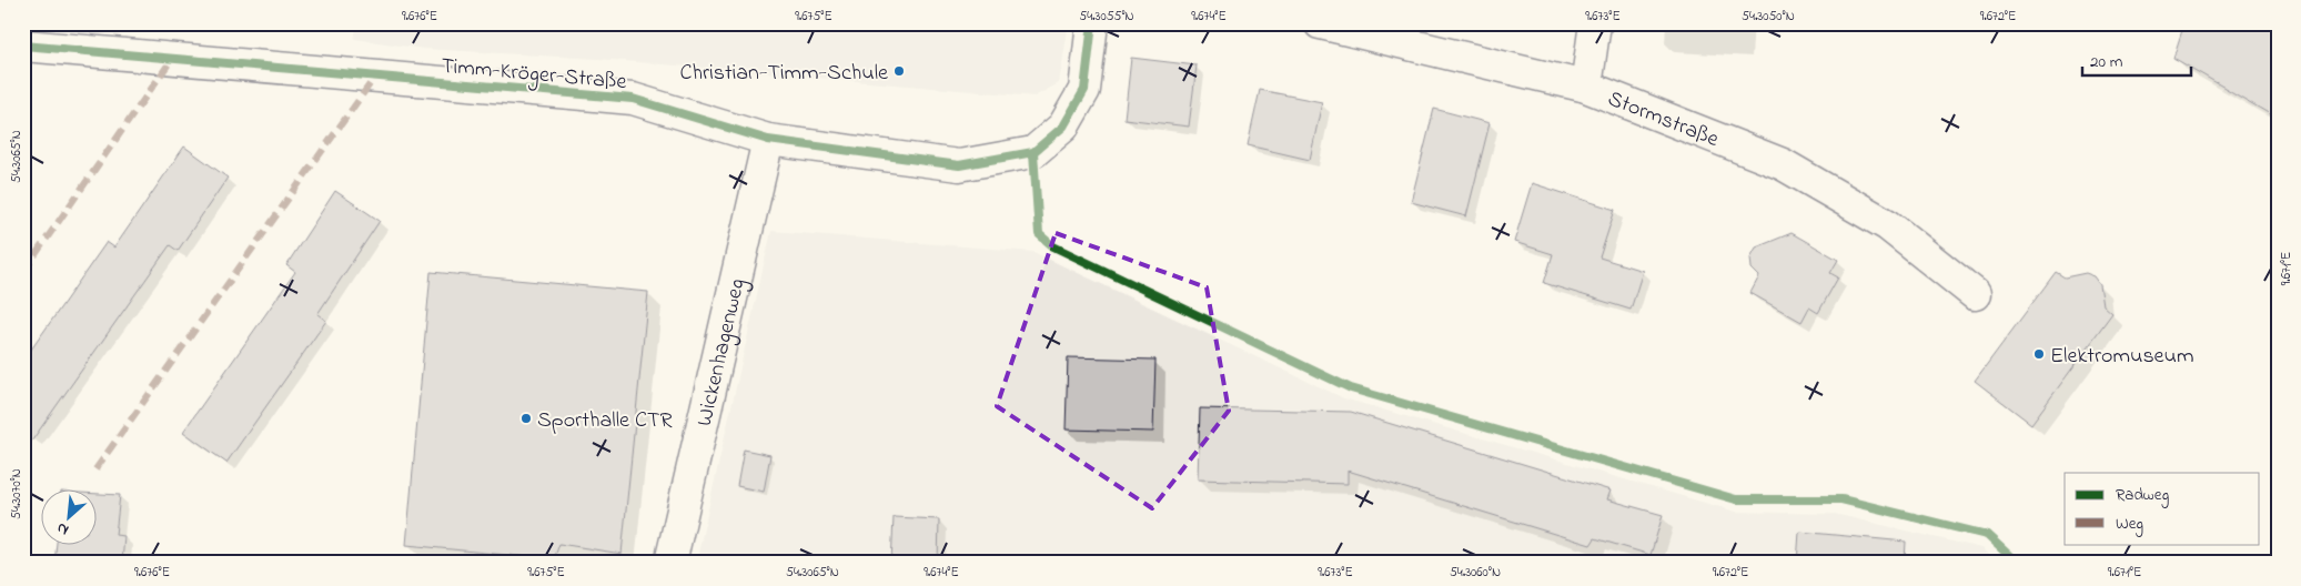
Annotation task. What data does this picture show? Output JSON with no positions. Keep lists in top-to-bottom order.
{
  "streets": {
    "street": ["Timm-Kröger-Straße", "Stormstraße", "Wickenhagenweg"]
  },
  "crossings": [
    ["Timm-Kröger-Straße", "Wickenhagenweg"]
  ],
  "places": ["Christian-Timm-Schule", "Elektromuseum", "Sporthalle CTR"],
  "legend": ["Radweg", "Weg"],
  "scale_bar": "20 m",
  "north": "bottom left",
  "coordinates": [
    "9.676°E",
    "9.675°E",
    "54.3055°N",
    "9.674°E",
    "9.673°E",
    "54.3050°N",
    "9.672°E",
    "54.3065°N",
    "9.671°E",
    "54.3070°N",
    "54.3060°N"
  ]
}
